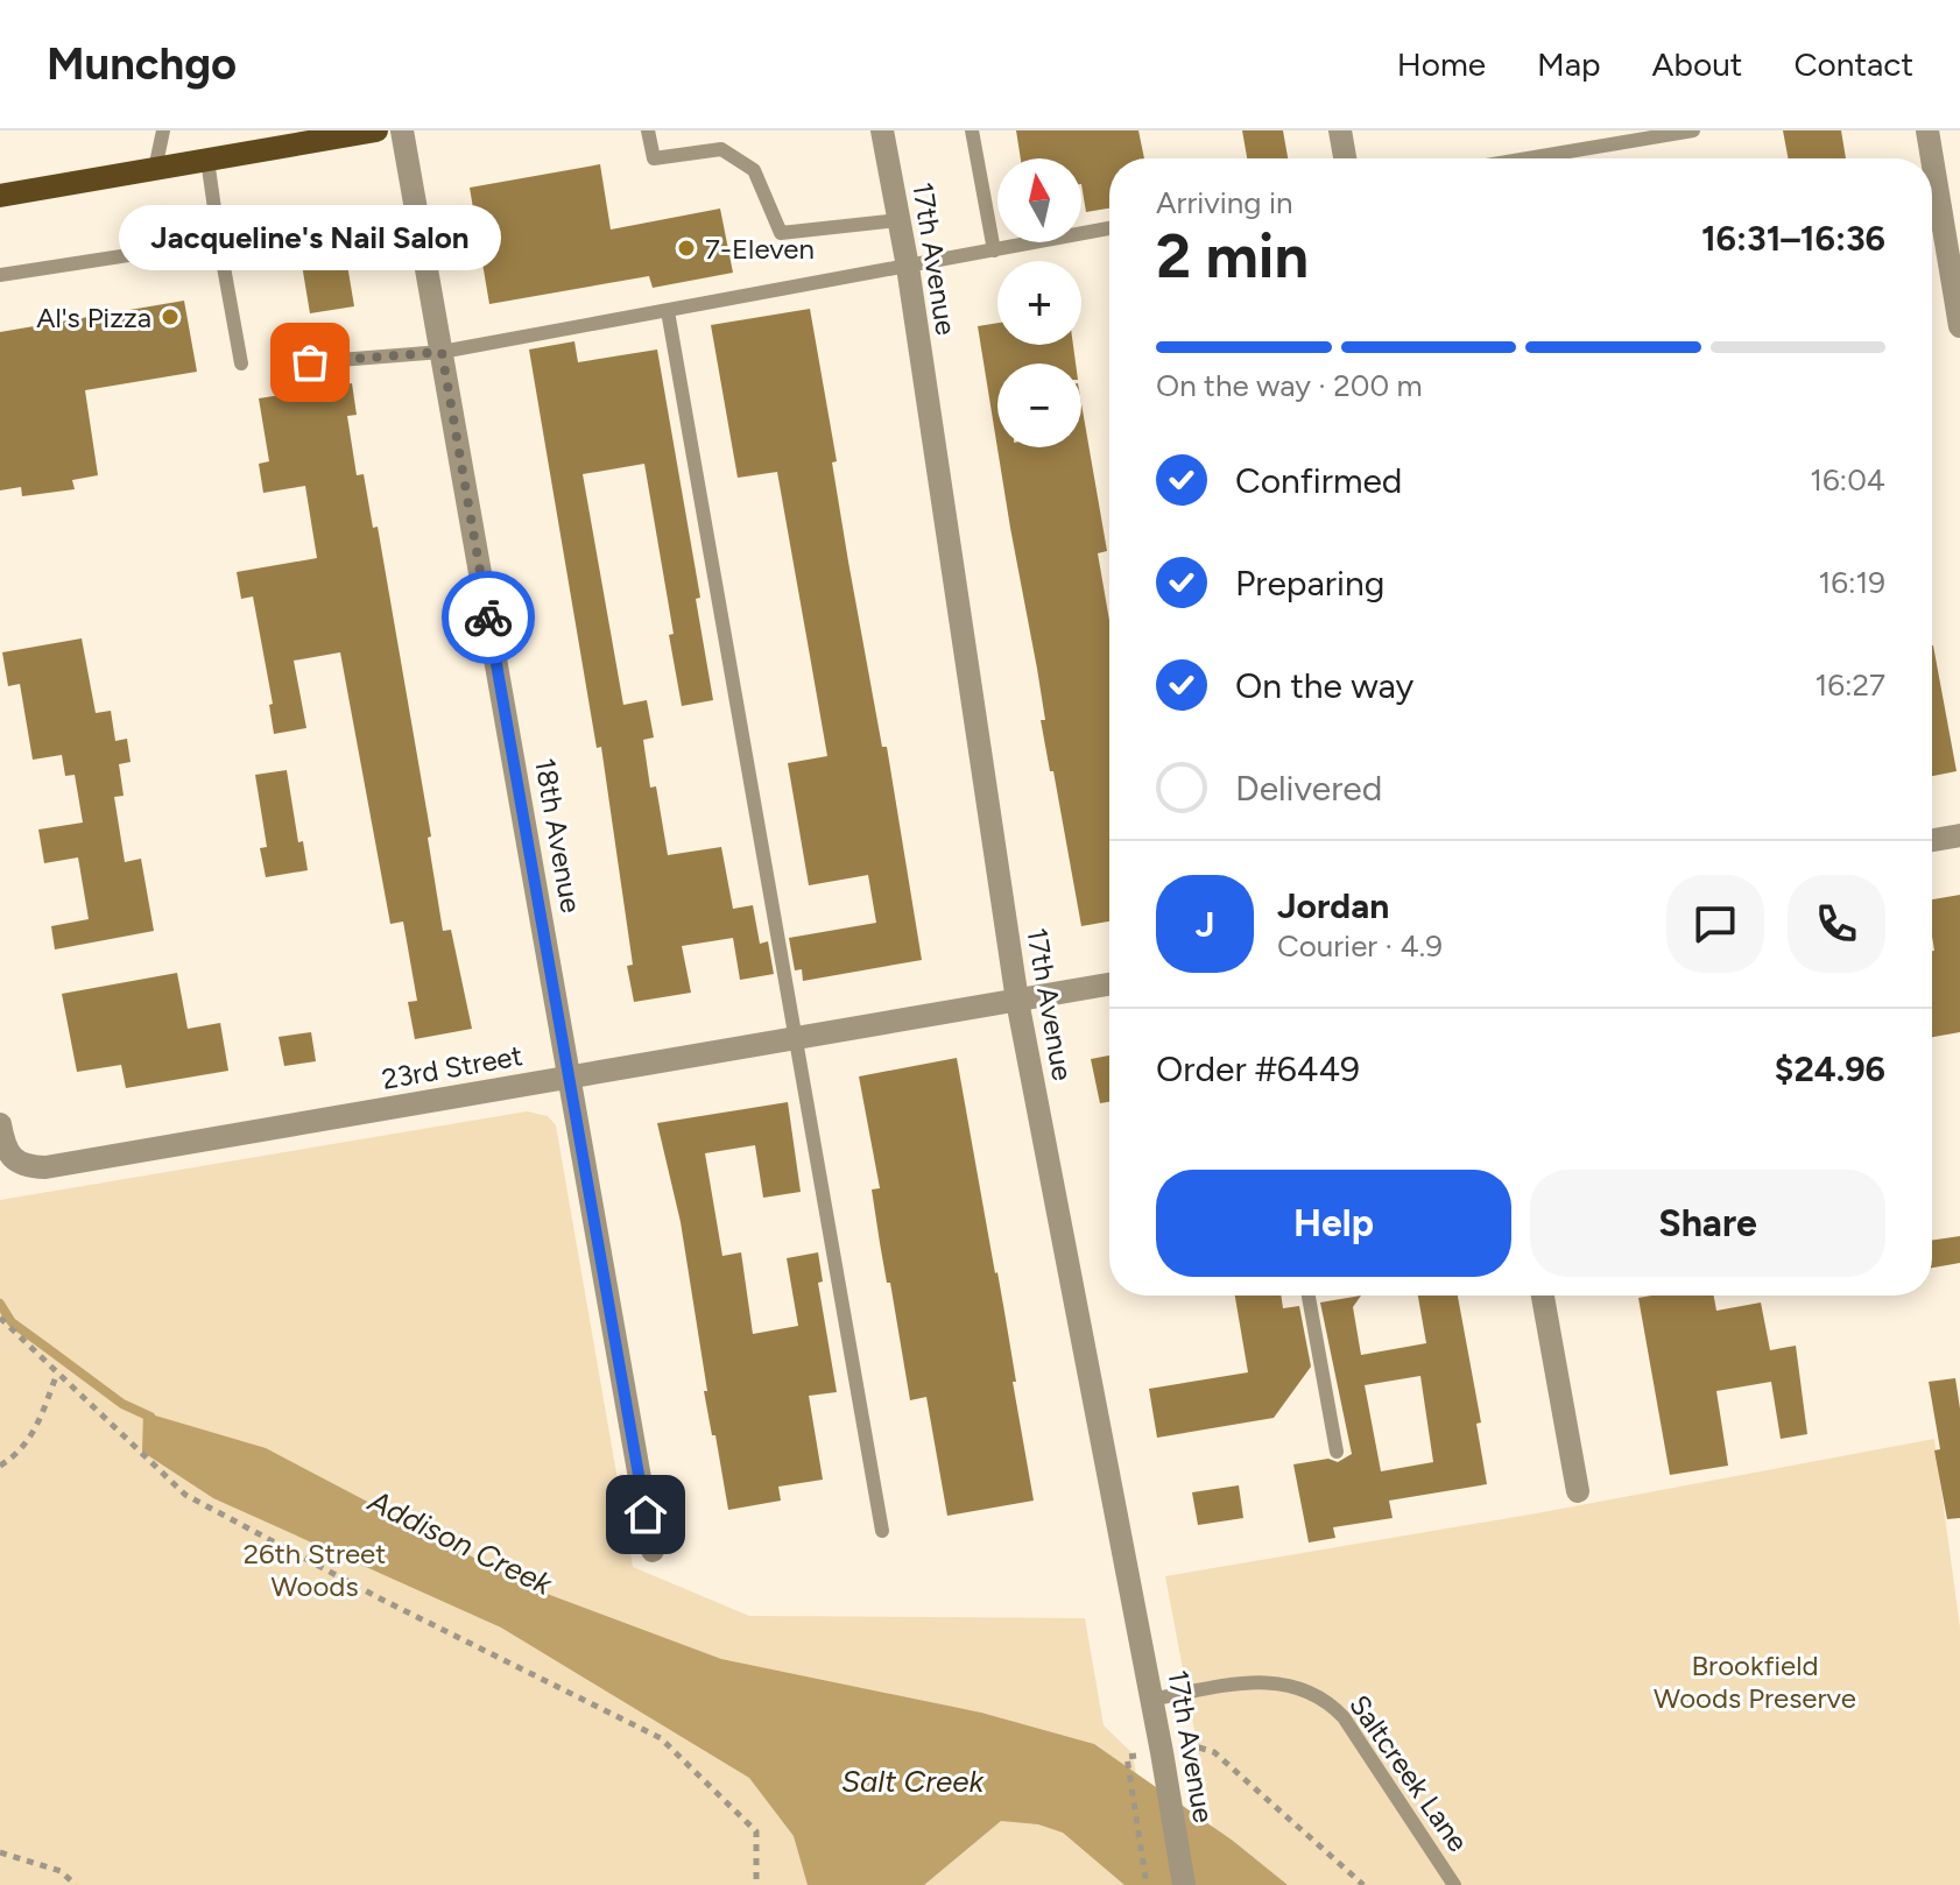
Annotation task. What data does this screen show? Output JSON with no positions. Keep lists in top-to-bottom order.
{
  "streets": {
    "street": ["17th Avenue", "18th Avenue", "23rd Street"],
    "lane": ["Saltcreek Lane"]
  },
  "crossings": [
    ["17th Avenue", "23rd Street"],
    ["17th Avenue", "Saltcreek Lane"],
    ["18th Avenue", "23rd Street"]
  ],
  "water": ["Addison Creek", "Salt Creek"],
  "parks": ["26th Street Woods", "Brookfield Woods Preserve"],
  "places": ["7-Eleven", "Al's Pizza", "Jacqueline's Nail Salon"],
  "north": "top",
  "page": {
    "header": "Munchgo",
    "nav": [
      "Home",
      "Map",
      "About",
      "Contact"
    ],
    "map_buttons": ["+", "−"],
    "heading": ["2 min", "Arriving in", "16:31–16:36"],
    "panel": [
      "Jordan",
      "Courier · 4.9",
      "Order #6449",
      "$24.96"
    ],
    "bubble": "Jacqueline's Nail Salon",
    "bar": "On the way · 200 m",
    "list": [
      ["Confirmed", "16:04"],
      ["Preparing", "16:19"],
      ["On the way", "16:27"],
      "Delivered"
    ],
    "round": "J",
    "buttons": ["Help", "Share"]
  }
}
